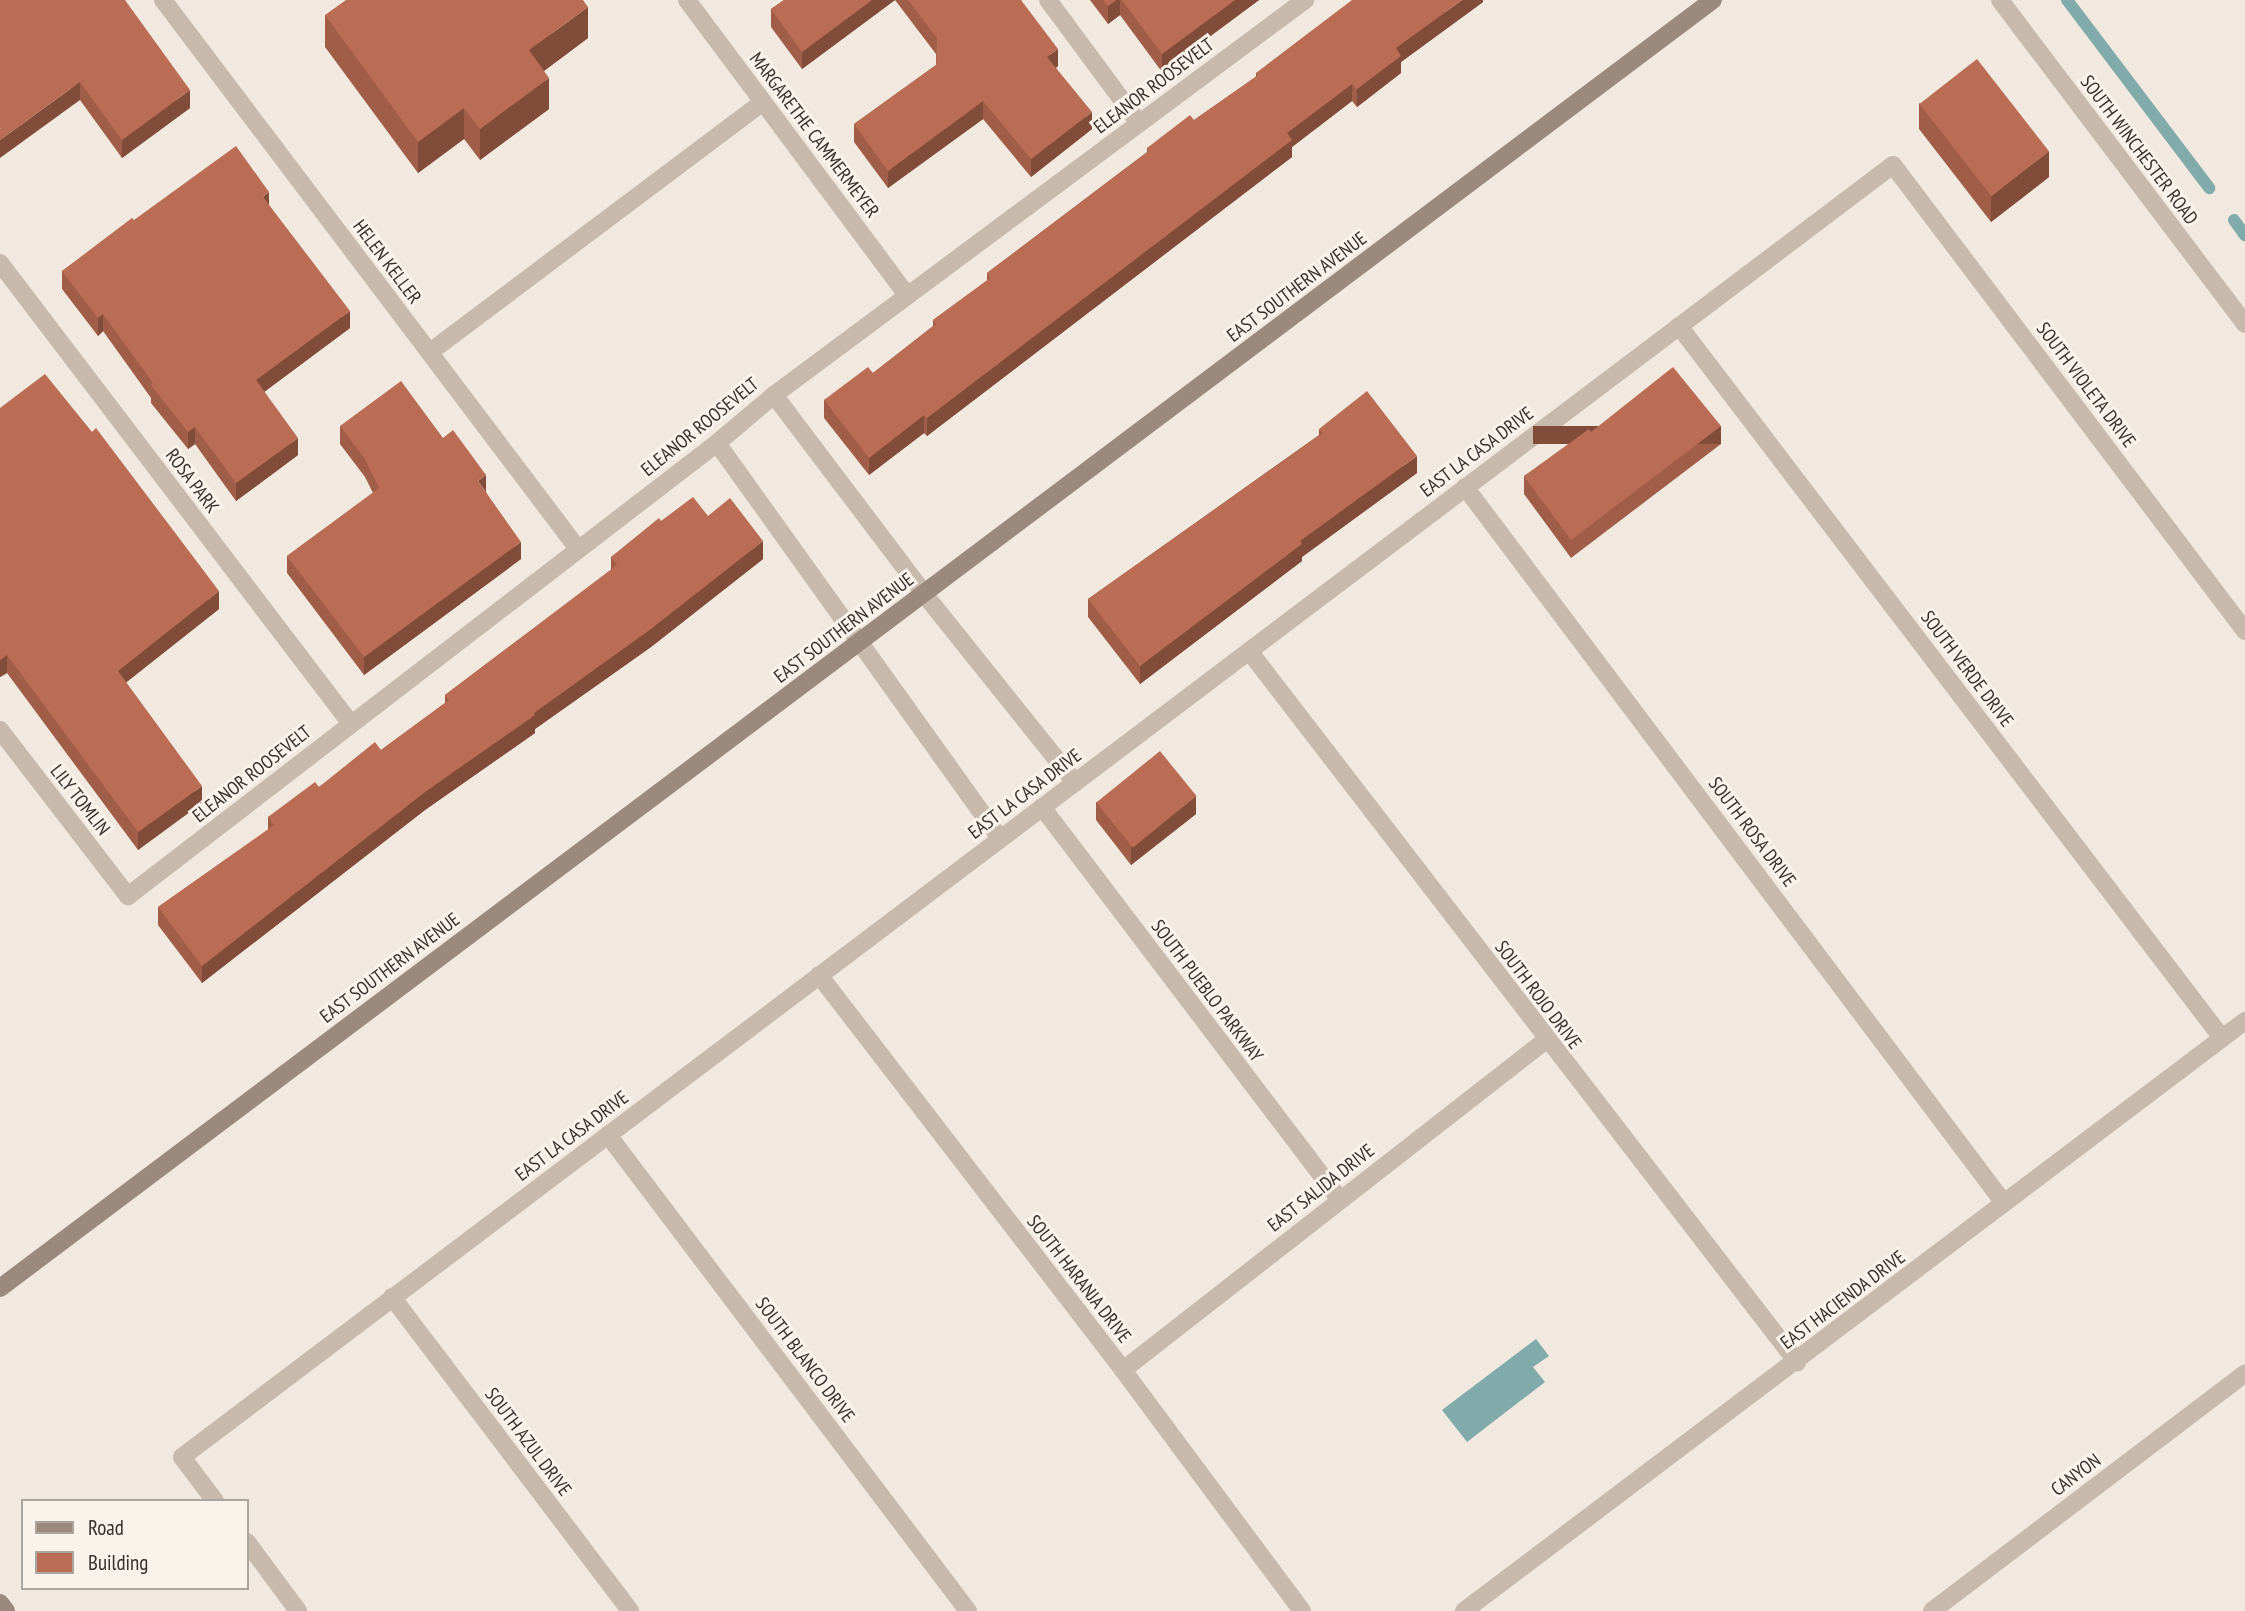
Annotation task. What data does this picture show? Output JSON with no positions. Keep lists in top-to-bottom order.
{
  "streets": {
    "main road": ["EAST SOUTHERN AVENUE"],
    "street": [
      "ELEANOR ROOSEVELT",
      "MARGARETHE CAMMERMEYER",
      "SOUTH WINCHESTER ROAD",
      "HELEN KELLER",
      "SOUTH VIOLETA DRIVE",
      "EAST LA CASA DRIVE",
      "ROSA PARK",
      "SOUTH VERDE DRIVE",
      "LILY TOMLIN",
      "SOUTH ROSA DRIVE",
      "SOUTH PUEBLO PARKWAY",
      "SOUTH ROJO DRIVE",
      "EAST SALIDA DRIVE",
      "SOUTH HARANJA DRIVE",
      "EAST HACIENDA DRIVE",
      "SOUTH BLANCO DRIVE",
      "SOUTH AZUL DRIVE",
      "CANYON"
    ]
  },
  "crossings": [
    ["ELEANOR ROOSEVELT", "MARGARETHE CAMMERMEYER"],
    ["ELEANOR ROOSEVELT", "HELEN KELLER"],
    ["ELEANOR ROOSEVELT", "ROSA PARK"],
    ["ELEANOR ROOSEVELT", "LILY TOMLIN"],
    ["SOUTH VIOLETA DRIVE", "EAST LA CASA DRIVE"],
    ["EAST LA CASA DRIVE", "SOUTH VERDE DRIVE"],
    ["EAST LA CASA DRIVE", "SOUTH ROSA DRIVE"],
    ["EAST LA CASA DRIVE", "SOUTH PUEBLO PARKWAY"],
    ["EAST LA CASA DRIVE", "SOUTH ROJO DRIVE"],
    ["EAST LA CASA DRIVE", "SOUTH HARANJA DRIVE"],
    ["EAST LA CASA DRIVE", "SOUTH BLANCO DRIVE"],
    ["EAST LA CASA DRIVE", "SOUTH AZUL DRIVE"],
    ["SOUTH VERDE DRIVE", "EAST HACIENDA DRIVE"],
    ["SOUTH ROSA DRIVE", "EAST HACIENDA DRIVE"],
    ["SOUTH PUEBLO PARKWAY", "EAST SALIDA DRIVE"],
    ["SOUTH ROJO DRIVE", "EAST SALIDA DRIVE"],
    ["SOUTH ROJO DRIVE", "EAST HACIENDA DRIVE"],
    ["EAST SALIDA DRIVE", "SOUTH HARANJA DRIVE"]
  ],
  "legend": ["Road", "Building"]
}
